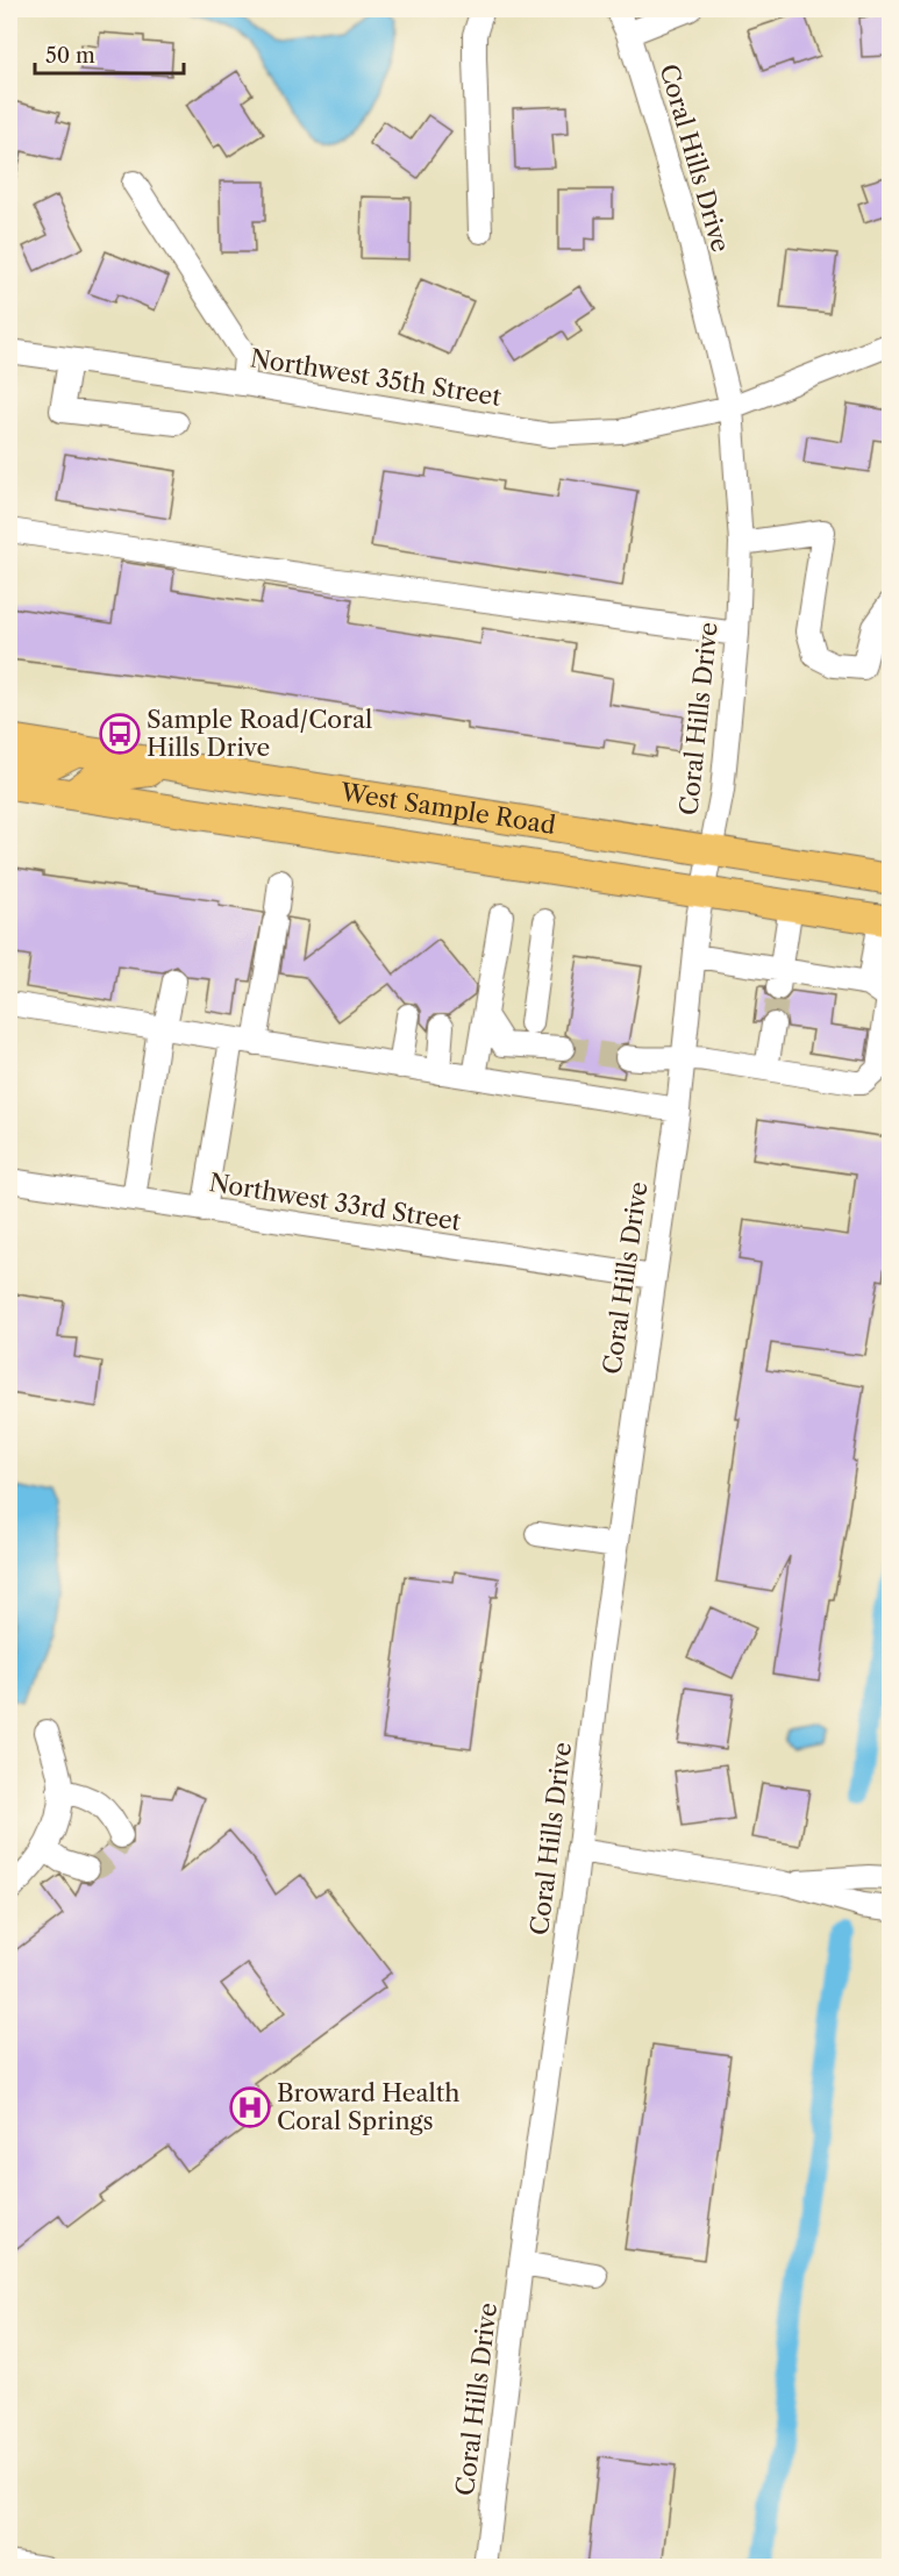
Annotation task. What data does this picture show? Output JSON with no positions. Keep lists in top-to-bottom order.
{
  "streets": {
    "main road": ["West Sample Road"],
    "street": ["Coral Hills Drive", "Northwest 35th Street", "Northwest 33rd Street"]
  },
  "crossings": [
    ["Coral Hills Drive", "Northwest 35th Street"],
    ["Coral Hills Drive", "West Sample Road"],
    ["Coral Hills Drive", "Northwest 33rd Street"]
  ],
  "places": {
    "bus stop": ["Sample Road/Coral Hills Drive"],
    "hospital": ["Broward Health Coral Springs"]
  },
  "scale_bar": "50 m"
}
